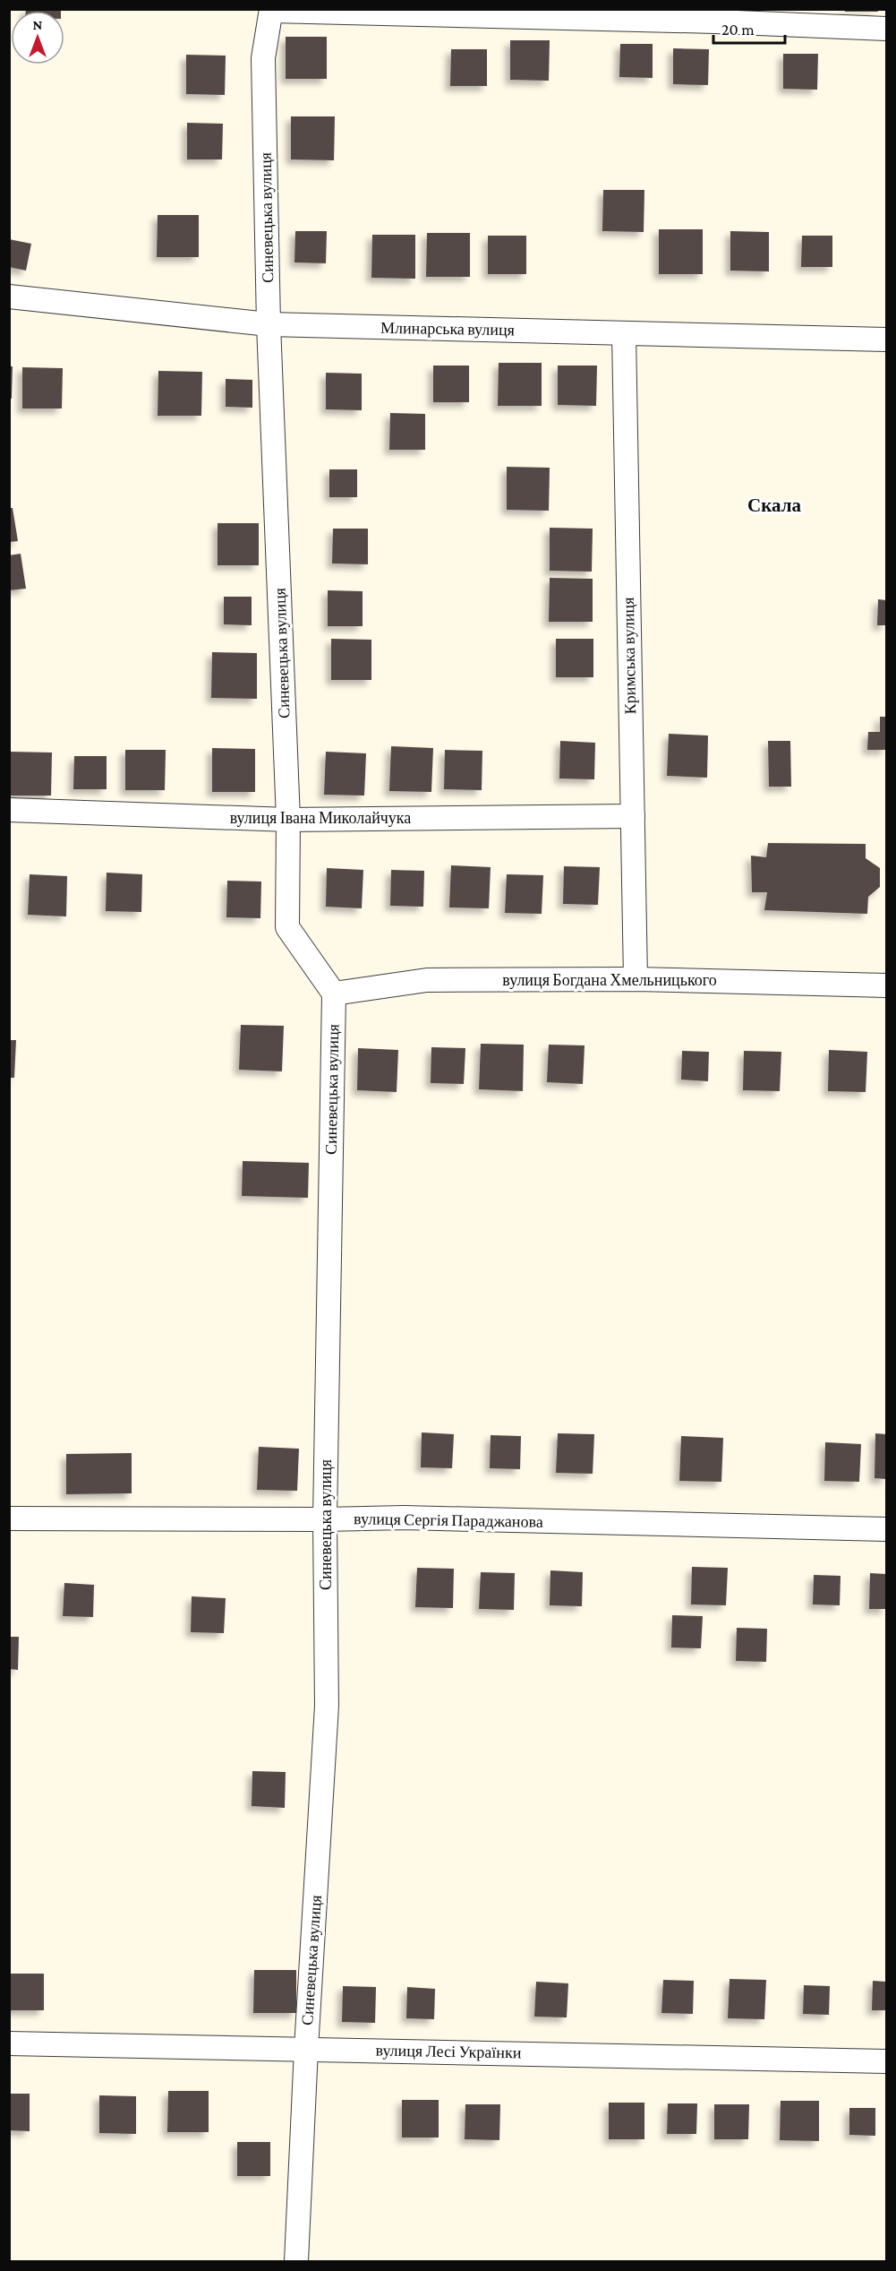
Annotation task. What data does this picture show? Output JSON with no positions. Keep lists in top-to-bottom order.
{
  "streets": {
    "street": [
      "Синевецька вулиця",
      "Млинарська вулиця",
      "Кримська вулиця",
      "вулиця Івана Миколайчука",
      "вулиця Богдана Хмельницького",
      "вулиця Сергія Параджанова",
      "вулиця Лесі Українки"
    ]
  },
  "crossings": [
    ["Синевецька вулиця", "Млинарська вулиця"],
    ["Синевецька вулиця", "вулиця Івана Миколайчука"],
    ["Синевецька вулиця", "вулиця Богдана Хмельницького"],
    ["Синевецька вулиця", "вулиця Сергія Параджанова"],
    ["Синевецька вулиця", "вулиця Лесі Українки"],
    ["Млинарська вулиця", "Кримська вулиця"],
    ["Кримська вулиця", "вулиця Івана Миколайчука"],
    ["Кримська вулиця", "вулиця Богдана Хмельницького"]
  ],
  "districts": ["Скала"],
  "scale_bar": "20 m",
  "north": "top"
}
